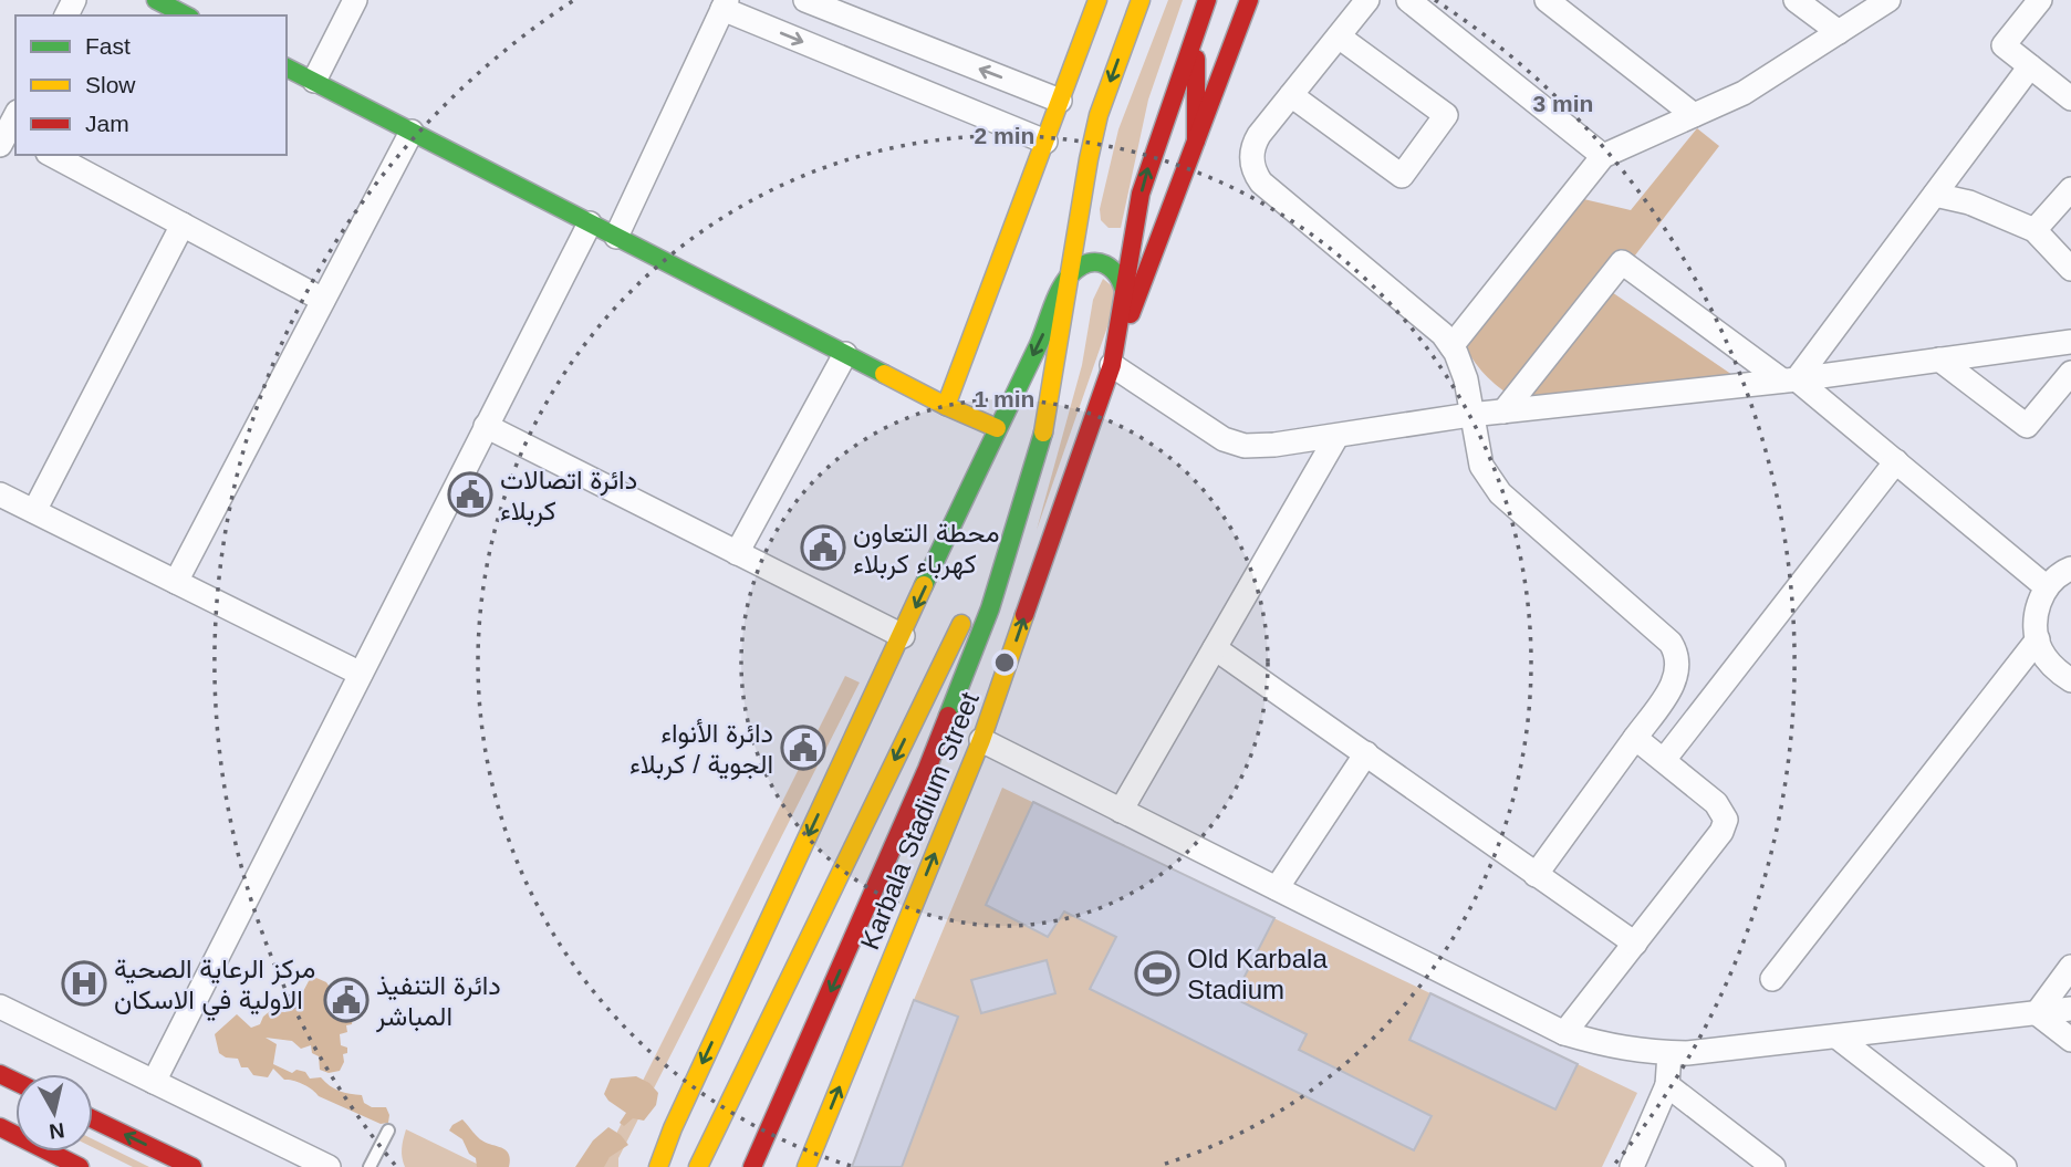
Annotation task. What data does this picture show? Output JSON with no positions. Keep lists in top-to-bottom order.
{
  "streets": {
    "main road": ["Karbala Stadium Street"]
  },
  "places": {
    "public building": [
      "دائرة اتصالات كربلاء",
      "محطة التعاون كهرباء كربلاء",
      "دائرة الأنواء الجوية / كربلاء",
      "دائرة التنفيذ المباشر"
    ],
    "sports": ["Old Karbala Stadium"],
    "hospital": ["مركز الرعاية الصحية الاولية في الاسكان"]
  },
  "legend": ["Fast", "Slow", "Jam"],
  "north": "bottom",
  "rings": ["3 min", "2 min", "1 min"]
}
